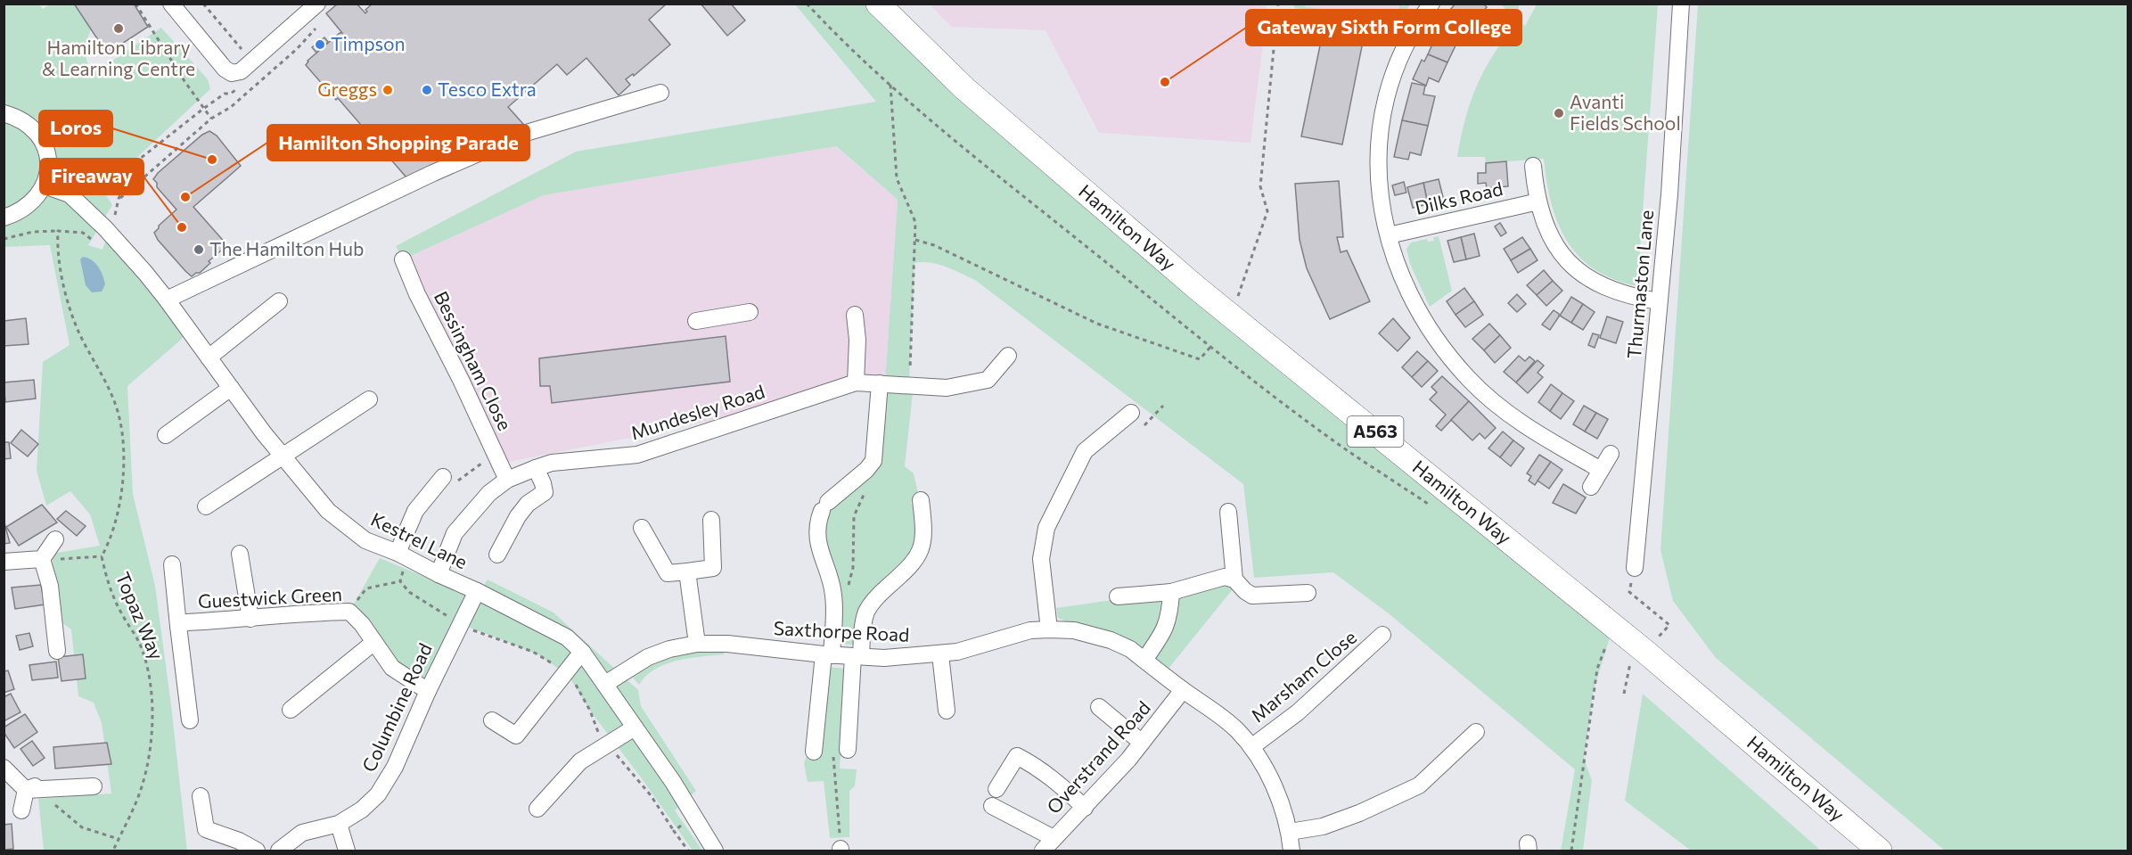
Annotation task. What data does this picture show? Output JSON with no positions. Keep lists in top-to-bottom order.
{
  "streets": {
    "highway": ["Hamilton Way", "A563"],
    "street": [
      "Dilks Road",
      "Thurmaston Lane",
      "Bessingham Close",
      "Mundesley Road",
      "Kestrel Lane",
      "Guestwick Green",
      "Saxthorpe Road",
      "Marsham Close",
      "Columbine Road",
      "Overstrand Road"
    ],
    "path": ["Topaz Way"]
  },
  "crossings": [
    ["Bessingham Close", "Mundesley Road"],
    ["Mundesley Road", "Kestrel Lane"],
    ["Kestrel Lane", "Saxthorpe Road"],
    ["Kestrel Lane", "Columbine Road"],
    ["Guestwick Green", "Columbine Road"],
    ["Saxthorpe Road", "Marsham Close"],
    ["Saxthorpe Road", "Overstrand Road"]
  ],
  "places": [
    "Hamilton Library & Learning Centre",
    "Timpson",
    "Gateway Sixth Form College",
    "Greggs",
    "Tesco Extra",
    "Avanti Fields School",
    "Loros",
    "Hamilton Shopping Parade",
    "Fireaway",
    "The Hamilton Hub"
  ]
}
